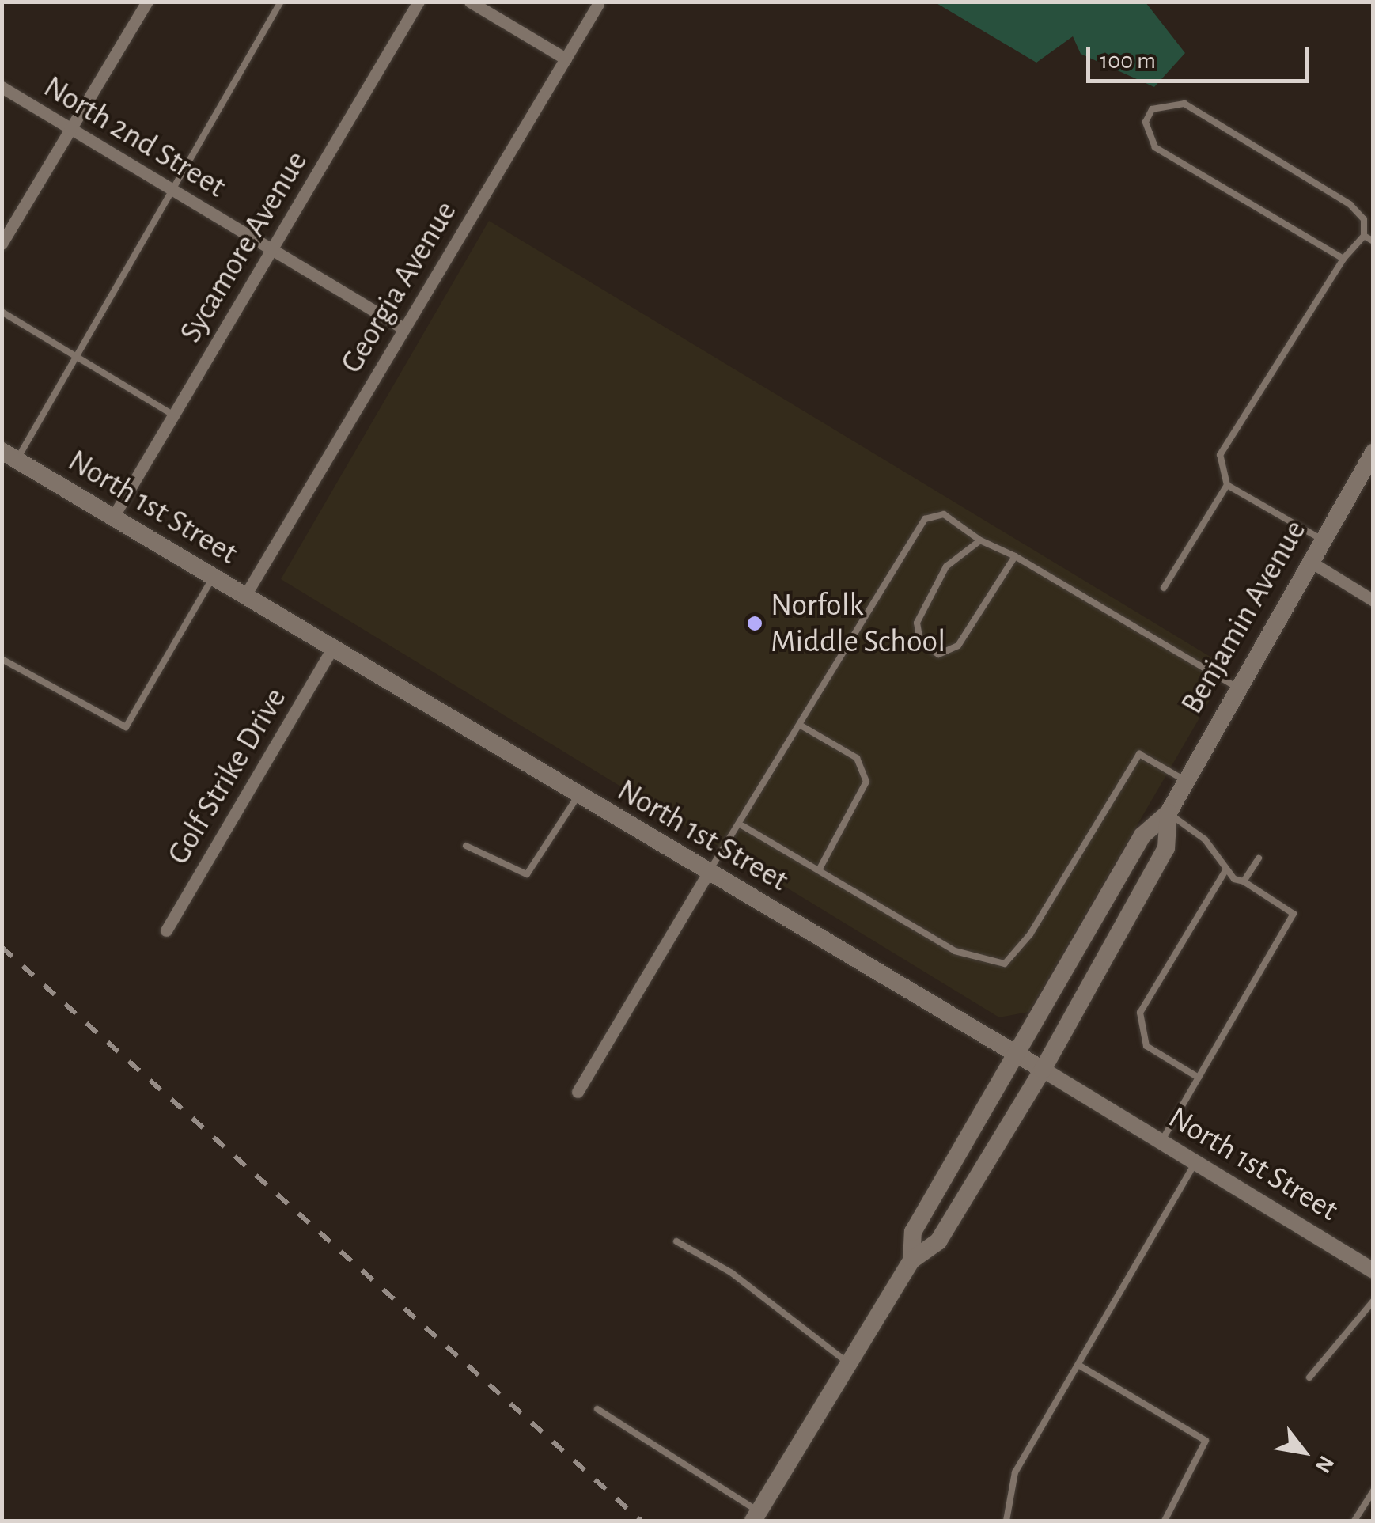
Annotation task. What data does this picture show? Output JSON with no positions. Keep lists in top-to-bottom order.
{
  "streets": {
    "main road": ["North 1st Street", "Benjamin Avenue"],
    "street": [
      "North 2nd Street",
      "Sycamore Avenue",
      "Georgia Avenue",
      "Golf Strike Drive"
    ]
  },
  "crossings": [
    ["North 2nd Street", "Sycamore Avenue"],
    ["North 2nd Street", "Georgia Avenue"],
    ["Sycamore Avenue", "North 1st Street"],
    ["Georgia Avenue", "North 1st Street"],
    ["North 1st Street", "Benjamin Avenue"],
    ["North 1st Street", "Golf Strike Drive"]
  ],
  "places": ["Norfolk Middle School"],
  "scale_bar": "100 m",
  "north": "bottom right"
}
